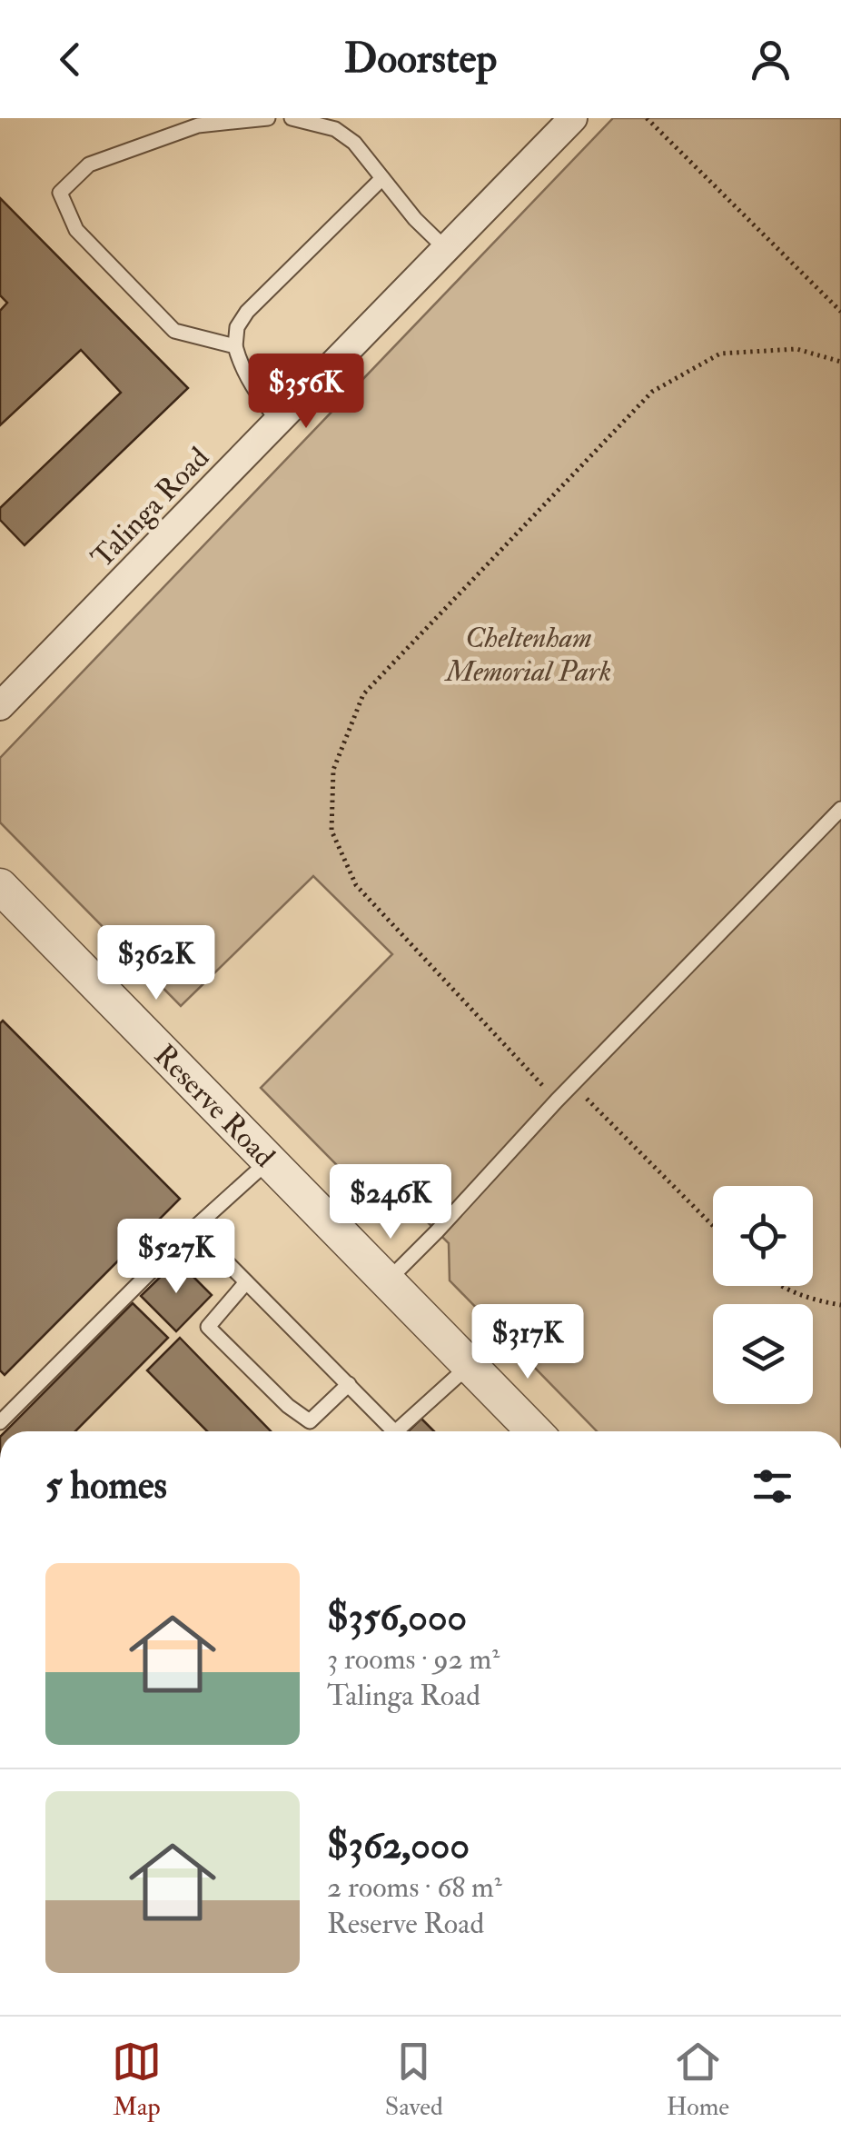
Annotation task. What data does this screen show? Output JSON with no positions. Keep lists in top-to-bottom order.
{
  "streets": {
    "street": ["Talinga Road", "Reserve Road"]
  },
  "parks": ["Cheltenham Memorial Park"],
  "page": {
    "header": "Doorstep",
    "price": [
      "$356K",
      "$362K",
      "$246K",
      "$527K",
      "$317K"
    ],
    "heading": "5 homes",
    "list": [
      {
        "name": "$356,000",
        "note": "3 rooms · 92 m² · Talinga Road"
      },
      {
        "name": "$362,000",
        "note": "2 rooms · 68 m² · Reserve Road"
      }
    ],
    "tabs": ["Map", "Saved", "Home"]
  }
}
